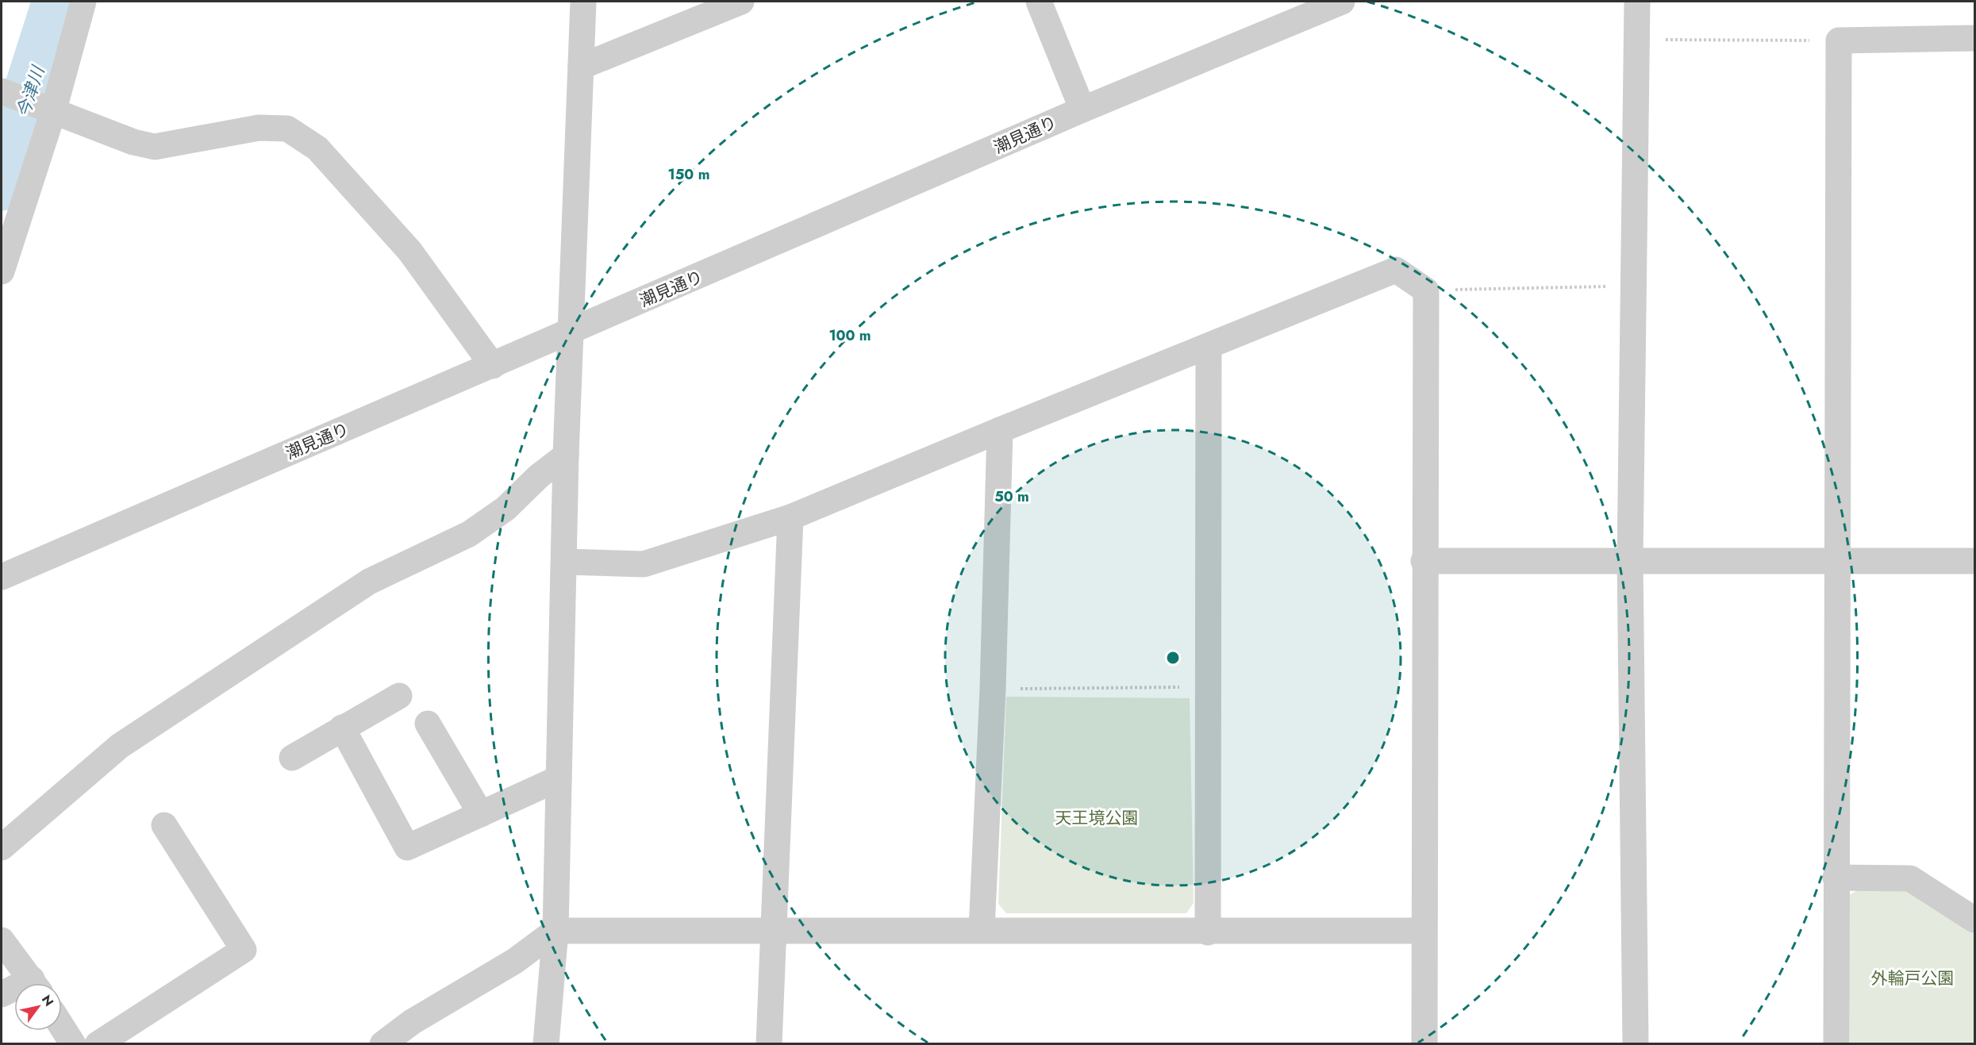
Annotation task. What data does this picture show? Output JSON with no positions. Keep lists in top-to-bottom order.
{
  "streets": {
    "street": ["潮見通り"]
  },
  "water": ["今津川"],
  "parks": ["天王境公園", "外輪戸公園"],
  "north": "top right",
  "rings": ["150 m", "100 m", "50 m"]
}
